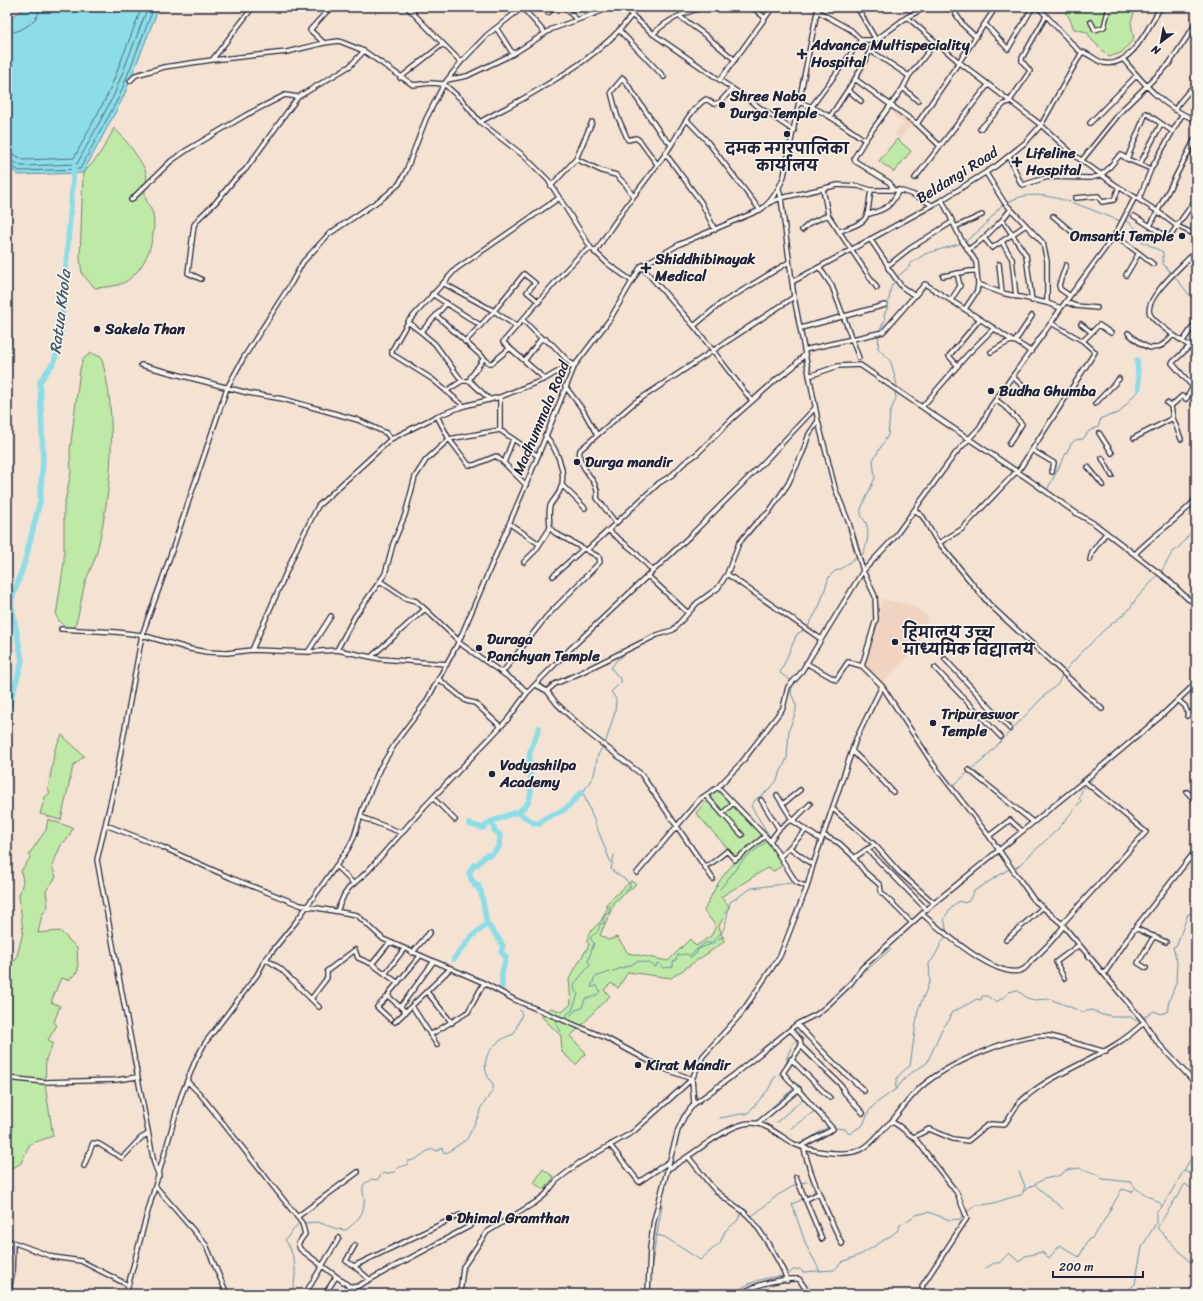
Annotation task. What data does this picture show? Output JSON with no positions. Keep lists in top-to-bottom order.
{
  "streets": {
    "street": ["Beldangi Road", "Madhummala Road"]
  },
  "water": ["Ratua Khola"],
  "places": {
    "health": ["Advance Multispeciality Hospital", "Lifeline Hospital", "Shiddhibinayak Medical"],
    "other": [
      "Shree Naba Durga Temple",
      "दमक नगरपालिका कार्यालय",
      "Omsanti Temple",
      "Sakela Than",
      "Budha Ghumba",
      "Durga mandir",
      "हिमालय उच्च माध्यमिक विद्यालय",
      "Duraga Panchyan Temple",
      "Tripureswor Temple",
      "Vodyashilpa Academy",
      "Kirat Mandir",
      "Dhimal Gramthan"
    ]
  },
  "scale_bar": "200 m",
  "north": "bottom left"
}
